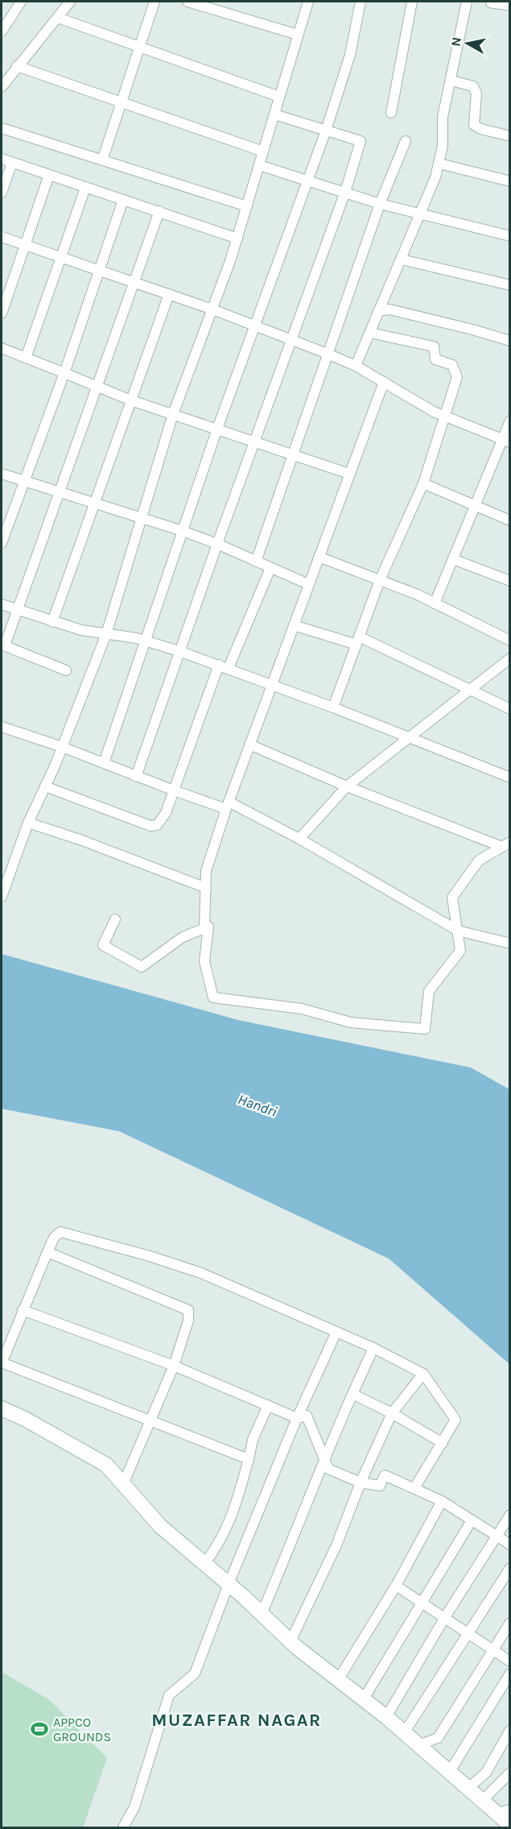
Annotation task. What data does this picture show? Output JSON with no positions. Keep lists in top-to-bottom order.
{
  "districts": ["MUZAFFAR NAGAR"],
  "water": ["Handri"],
  "places": {
    "sports": ["APPCO GROUNDS"]
  },
  "north": "left"
}
